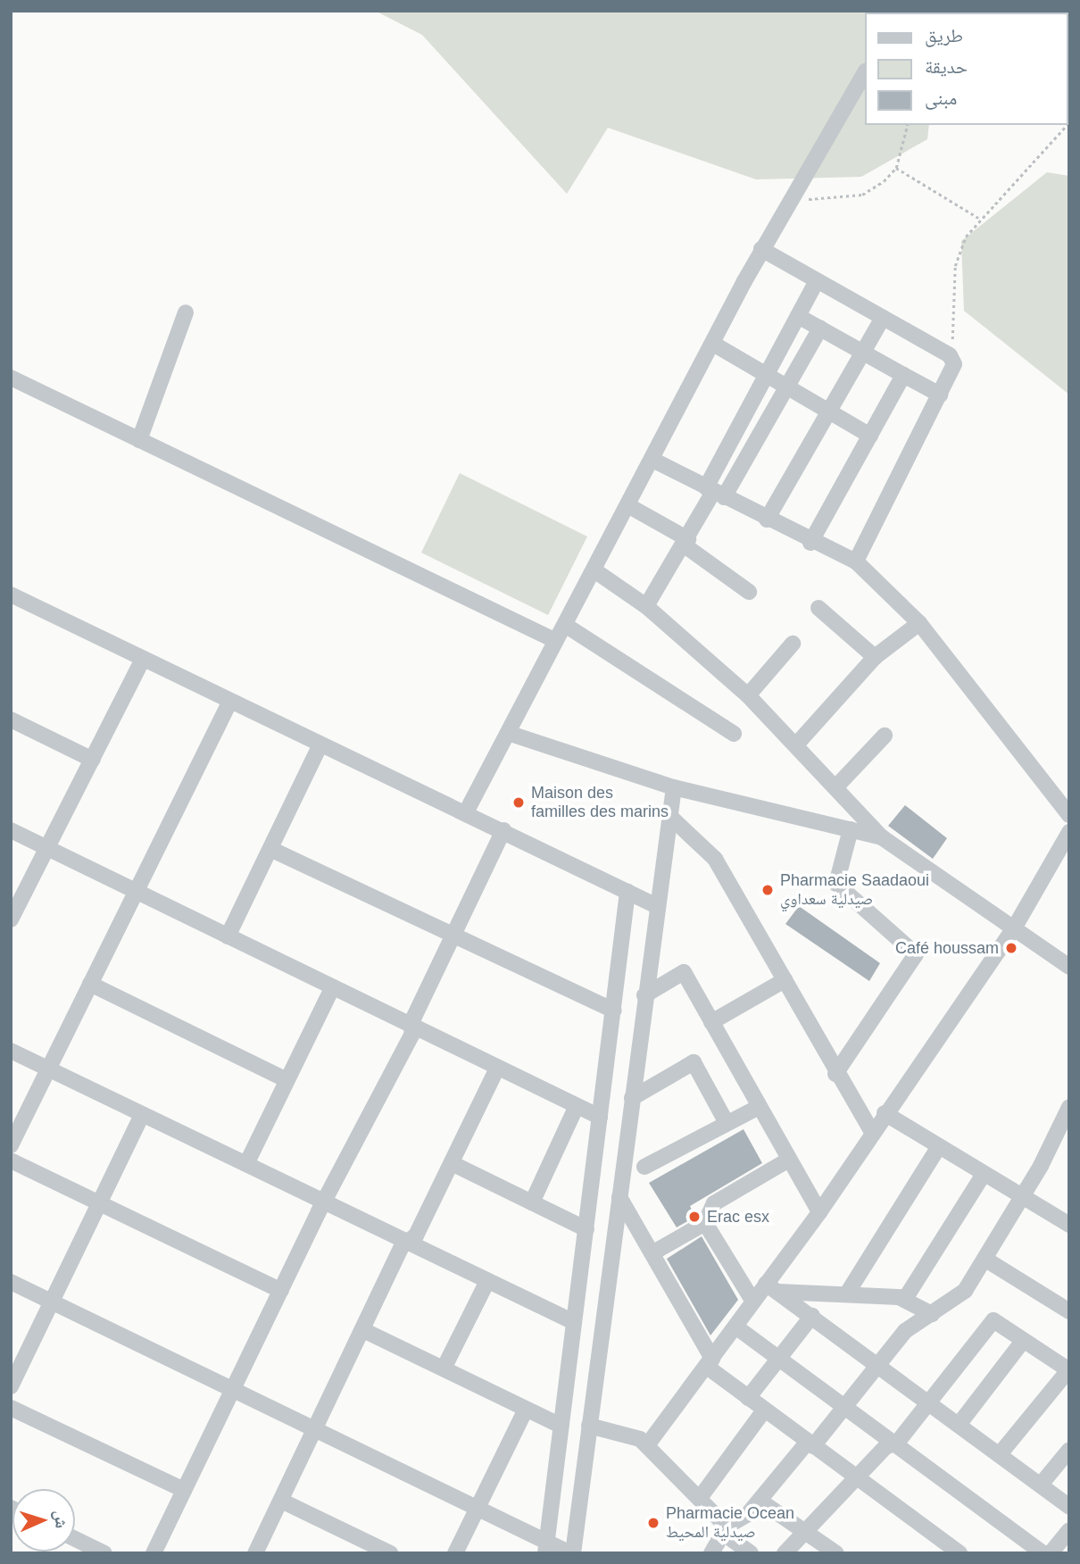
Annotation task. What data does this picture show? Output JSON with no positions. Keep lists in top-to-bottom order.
{
  "places": [
    "Maison des familles des marins",
    "Pharmacie Saadaoui صيدلية سعداوي",
    "Café houssam",
    "Erac esx",
    "Pharmacie Ocean صيدلية المحيط"
  ],
  "legend": ["طريق", "حديقة", "مبنى"],
  "north": "right"
}
